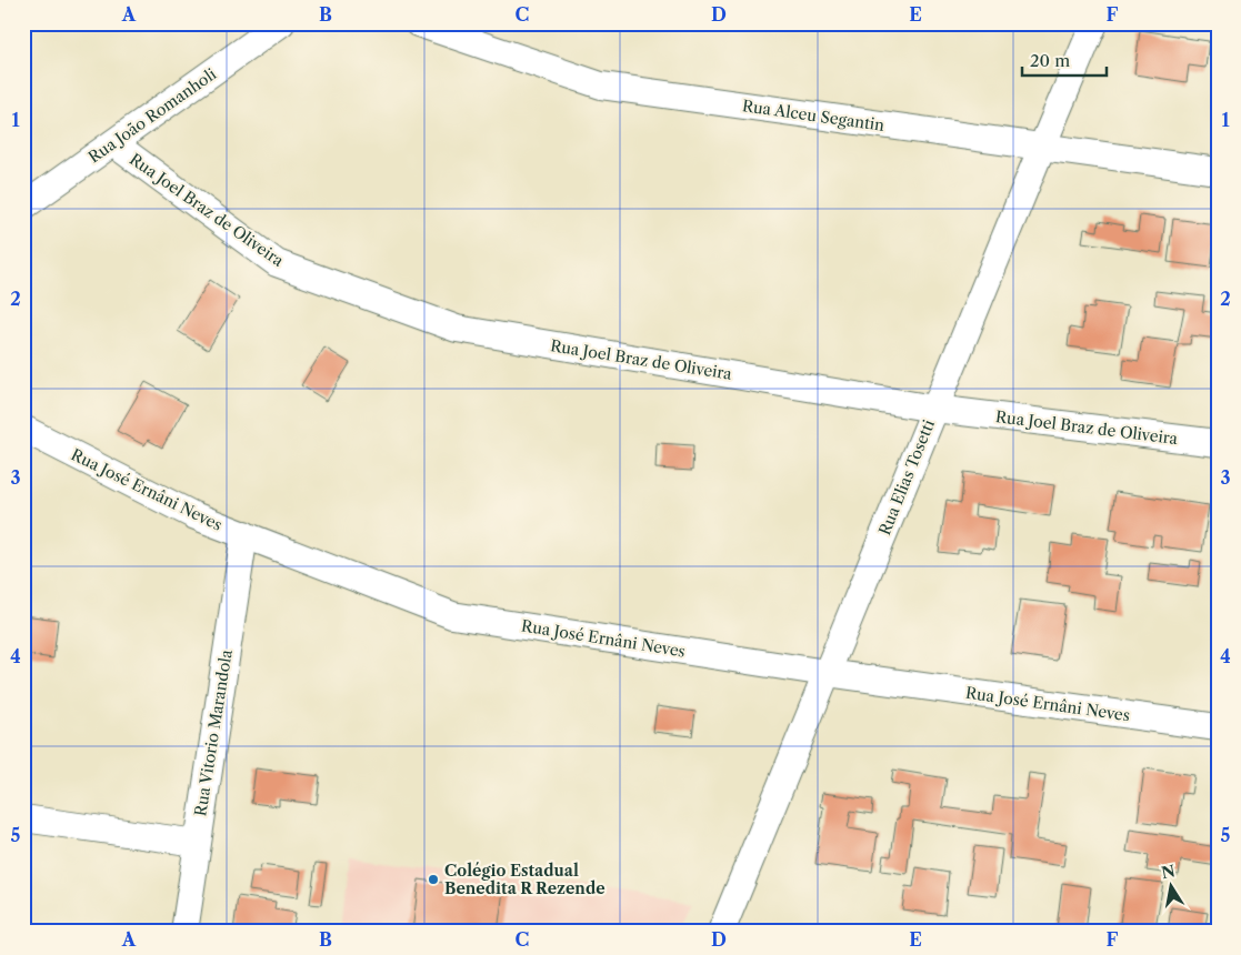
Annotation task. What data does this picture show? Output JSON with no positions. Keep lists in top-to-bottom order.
{
  "streets": {
    "street": [
      "Rua João Romanholi",
      "Rua Alceu Segantin",
      "Rua Joel Braz de Oliveira",
      "Rua Elias Tosetti",
      "Rua José Ernâni Neves",
      "Rua Vitorio Marandola"
    ]
  },
  "crossings": [
    ["Rua João Romanholi", "Rua Joel Braz de Oliveira"],
    ["Rua Alceu Segantin", "Rua Elias Tosetti"],
    ["Rua Joel Braz de Oliveira", "Rua Elias Tosetti"],
    ["Rua Elias Tosetti", "Rua José Ernâni Neves"],
    ["Rua José Ernâni Neves", "Rua Vitorio Marandola"]
  ],
  "places": ["Colégio Estadual Benedita R Rezende"],
  "scale_bar": "20 m",
  "north": "top",
  "grid": {
    "columns": [
      "A",
      "B",
      "C",
      "D",
      "E",
      "F"
    ],
    "rows": [
      "1",
      "2",
      "3",
      "4",
      "5"
    ]
  }
}
